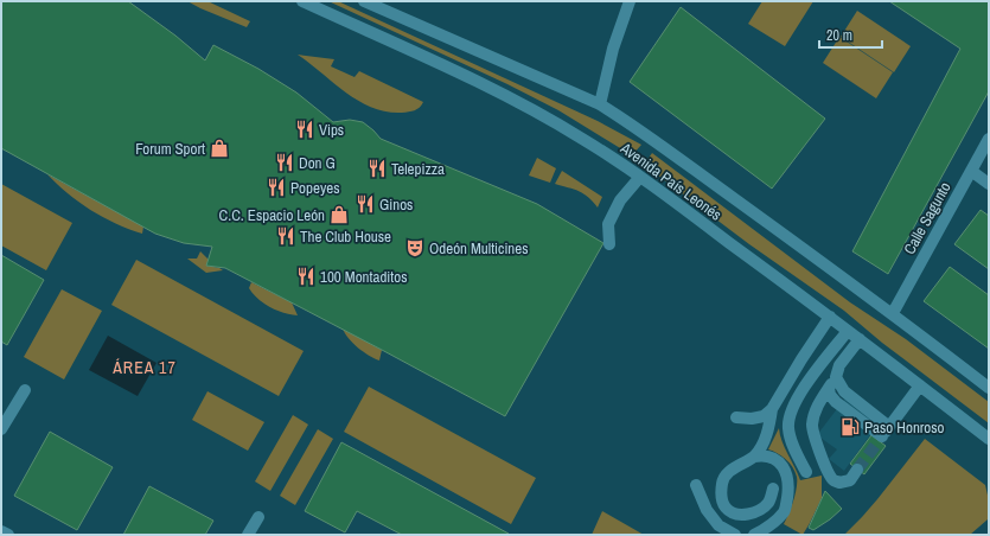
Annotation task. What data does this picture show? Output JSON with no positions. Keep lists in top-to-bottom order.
{
  "streets": {
    "street": ["Avenida País Leonés", "Calle Sagunto"]
  },
  "crossings": [
    ["Avenida País Leonés", "Calle Sagunto"]
  ],
  "districts": ["ÁREA 17"],
  "places": {
    "restaurant": [
      "Vips",
      "Don G",
      "Telepizza",
      "Popeyes",
      "Ginos",
      "The Club House",
      "100 Montaditos"
    ],
    "shop": ["Forum Sport", "C.C. Espacio León"],
    "theatre": ["Odeón Multicines"],
    "fuel station": ["Paso Honroso"]
  },
  "scale_bar": "20 m"
}
